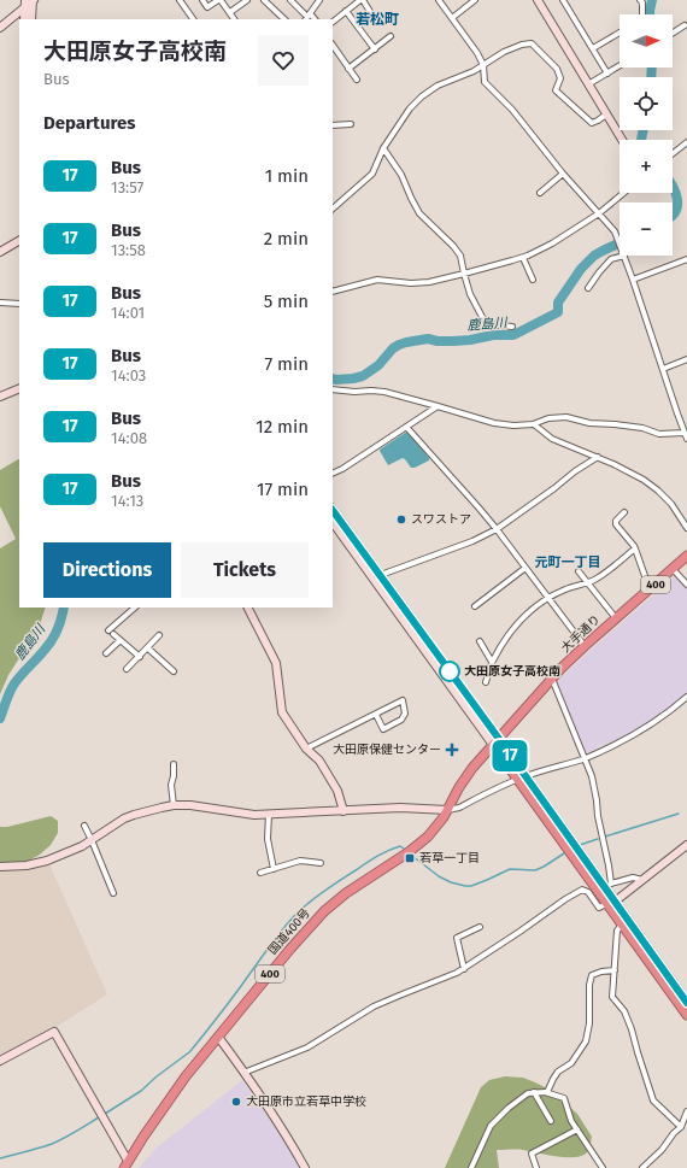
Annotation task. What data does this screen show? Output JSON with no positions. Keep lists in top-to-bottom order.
{
  "streets": {
    "highway": ["400", "大手通り", "国道400号"]
  },
  "crossings": [
    ["大手通り", "国道400号"]
  ],
  "districts": ["若松町", "元町一丁目"],
  "water": ["鹿島川"],
  "places": {
    "other": ["スワストア", "大田原女子高校南", "大田原市立若草中学校"],
    "health": ["大田原保健センター"],
    "transit": ["若草一丁目"]
  },
  "lines": ["bus line 17"],
  "north": "right",
  "page": {
    "on_map": "17",
    "map_buttons": ["+", "−"],
    "heading": [
      ["大田原女子高校南", "Bus"],
      "Departures"
    ],
    "list": [
      {
        "mark": "17",
        "name": "Bus",
        "note": "13:57",
        "value": "1 min"
      },
      {
        "mark": "17",
        "name": "Bus",
        "note": "13:58",
        "value": "2 min"
      },
      {
        "mark": "17",
        "name": "Bus",
        "note": "14:01",
        "value": "5 min"
      },
      {
        "mark": "17",
        "name": "Bus",
        "note": "14:03",
        "value": "7 min"
      },
      {
        "mark": "17",
        "name": "Bus",
        "note": "14:08",
        "value": "12 min"
      },
      {
        "mark": "17",
        "name": "Bus",
        "note": "14:13",
        "value": "17 min"
      }
    ],
    "buttons": ["Directions", "Tickets"]
  }
}
